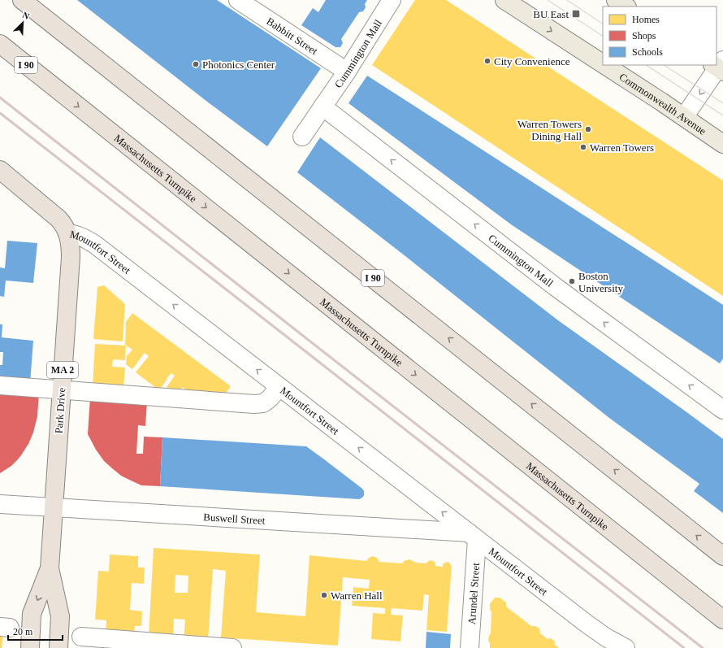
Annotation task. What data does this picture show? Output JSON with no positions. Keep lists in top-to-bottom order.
{
  "streets": {
    "highway": [
      "I 90",
      "Massachusetts Turnpike",
      "Mountfort Street",
      "MA 2",
      "Park Drive"
    ],
    "main road": ["Commonwealth Avenue"],
    "street": [
      "Babbitt Street",
      "Cummington Mall",
      "Buswell Street",
      "Arundel Street"
    ]
  },
  "crossings": [
    ["Babbitt Street", "Cummington Mall"],
    ["Mountfort Street", "Park Drive"],
    ["Mountfort Street", "Buswell Street"],
    ["Mountfort Street", "Arundel Street"],
    ["Park Drive", "Buswell Street"],
    ["Buswell Street", "Arundel Street"]
  ],
  "one_way": ["Cummington Mall", "Commonwealth Avenue"],
  "places": {
    "transit": ["BU East"],
    "other": [
      "City Convenience",
      "Photonics Center",
      "Warren Towers Dining Hall",
      "Warren Towers",
      "Boston University",
      "Warren Hall"
    ]
  },
  "legend": ["Homes", "Shops", "Schools"],
  "scale_bar": "20 m",
  "north": "top right"
}
